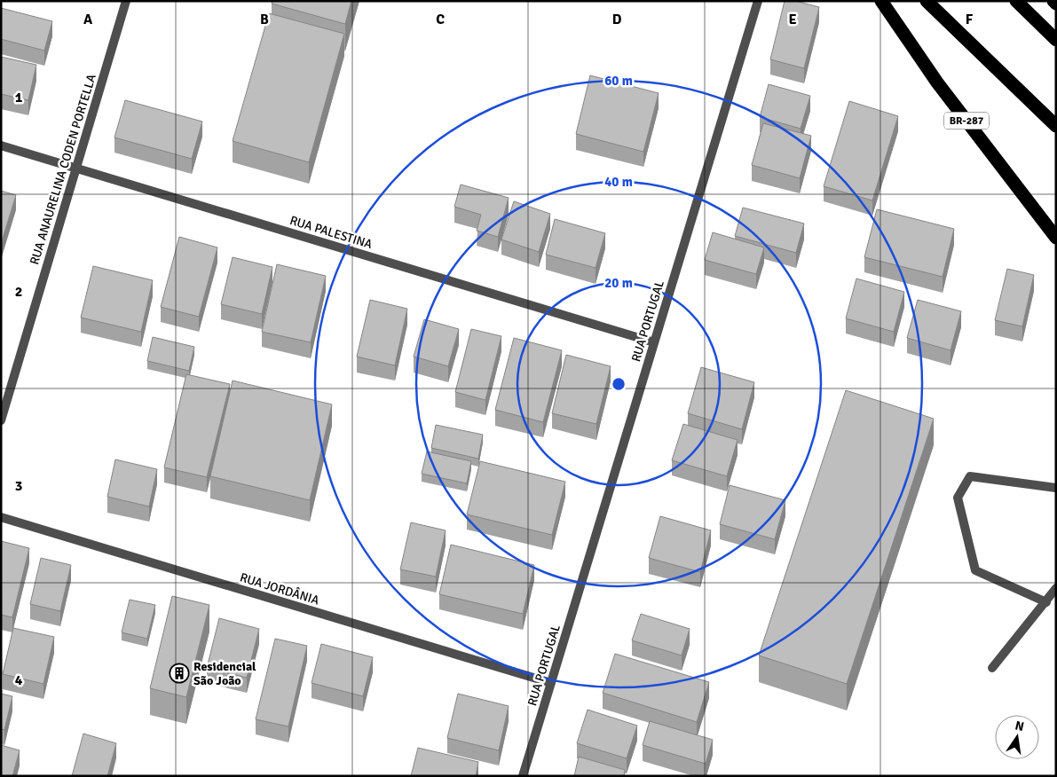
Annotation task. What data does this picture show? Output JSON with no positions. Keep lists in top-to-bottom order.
{
  "streets": {
    "highway": ["BR-287"],
    "street": [
      "RUA ANAURELINA CODEN PORTELLA",
      "RUA PALESTINA",
      "RUA PORTUGAL",
      "RUA JORDÂNIA"
    ]
  },
  "crossings": [
    ["RUA ANAURELINA CODEN PORTELLA", "RUA PALESTINA"],
    ["RUA PALESTINA", "RUA PORTUGAL"],
    ["RUA PORTUGAL", "RUA JORDÂNIA"]
  ],
  "places": {
    "building": ["Residencial São João"]
  },
  "north": "top",
  "grid": {
    "columns": [
      "A",
      "B",
      "C",
      "D",
      "E",
      "F"
    ],
    "rows": [
      "1",
      "2",
      "3",
      "4"
    ]
  },
  "rings": ["60 m", "40 m", "20 m"]
}
